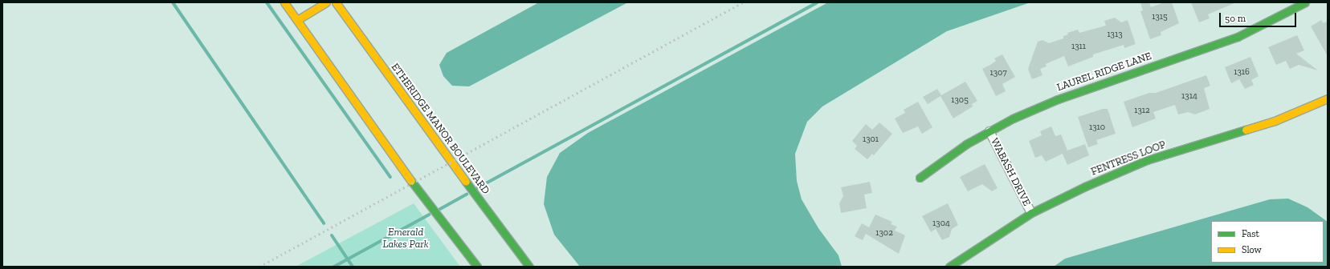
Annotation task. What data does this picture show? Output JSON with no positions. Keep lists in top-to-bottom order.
{
  "streets": {
    "street": [
      "LAUREL RIDGE LANE",
      "ETHERIDGE MANOR BOULEVARD",
      "FENTRESS LOOP",
      "WABASH DRIVE"
    ]
  },
  "crossings": [
    ["LAUREL RIDGE LANE", "WABASH DRIVE"],
    ["FENTRESS LOOP", "WABASH DRIVE"]
  ],
  "parks": ["Emerald Lakes Park"],
  "house_numbers": [
    "1315",
    "1313",
    "1311",
    "1316",
    "1307",
    "1314",
    "1305",
    "1312",
    "1310",
    "1301",
    "1304",
    "1302"
  ],
  "legend": ["Fast", "Slow"],
  "scale_bar": "50 m"
}
